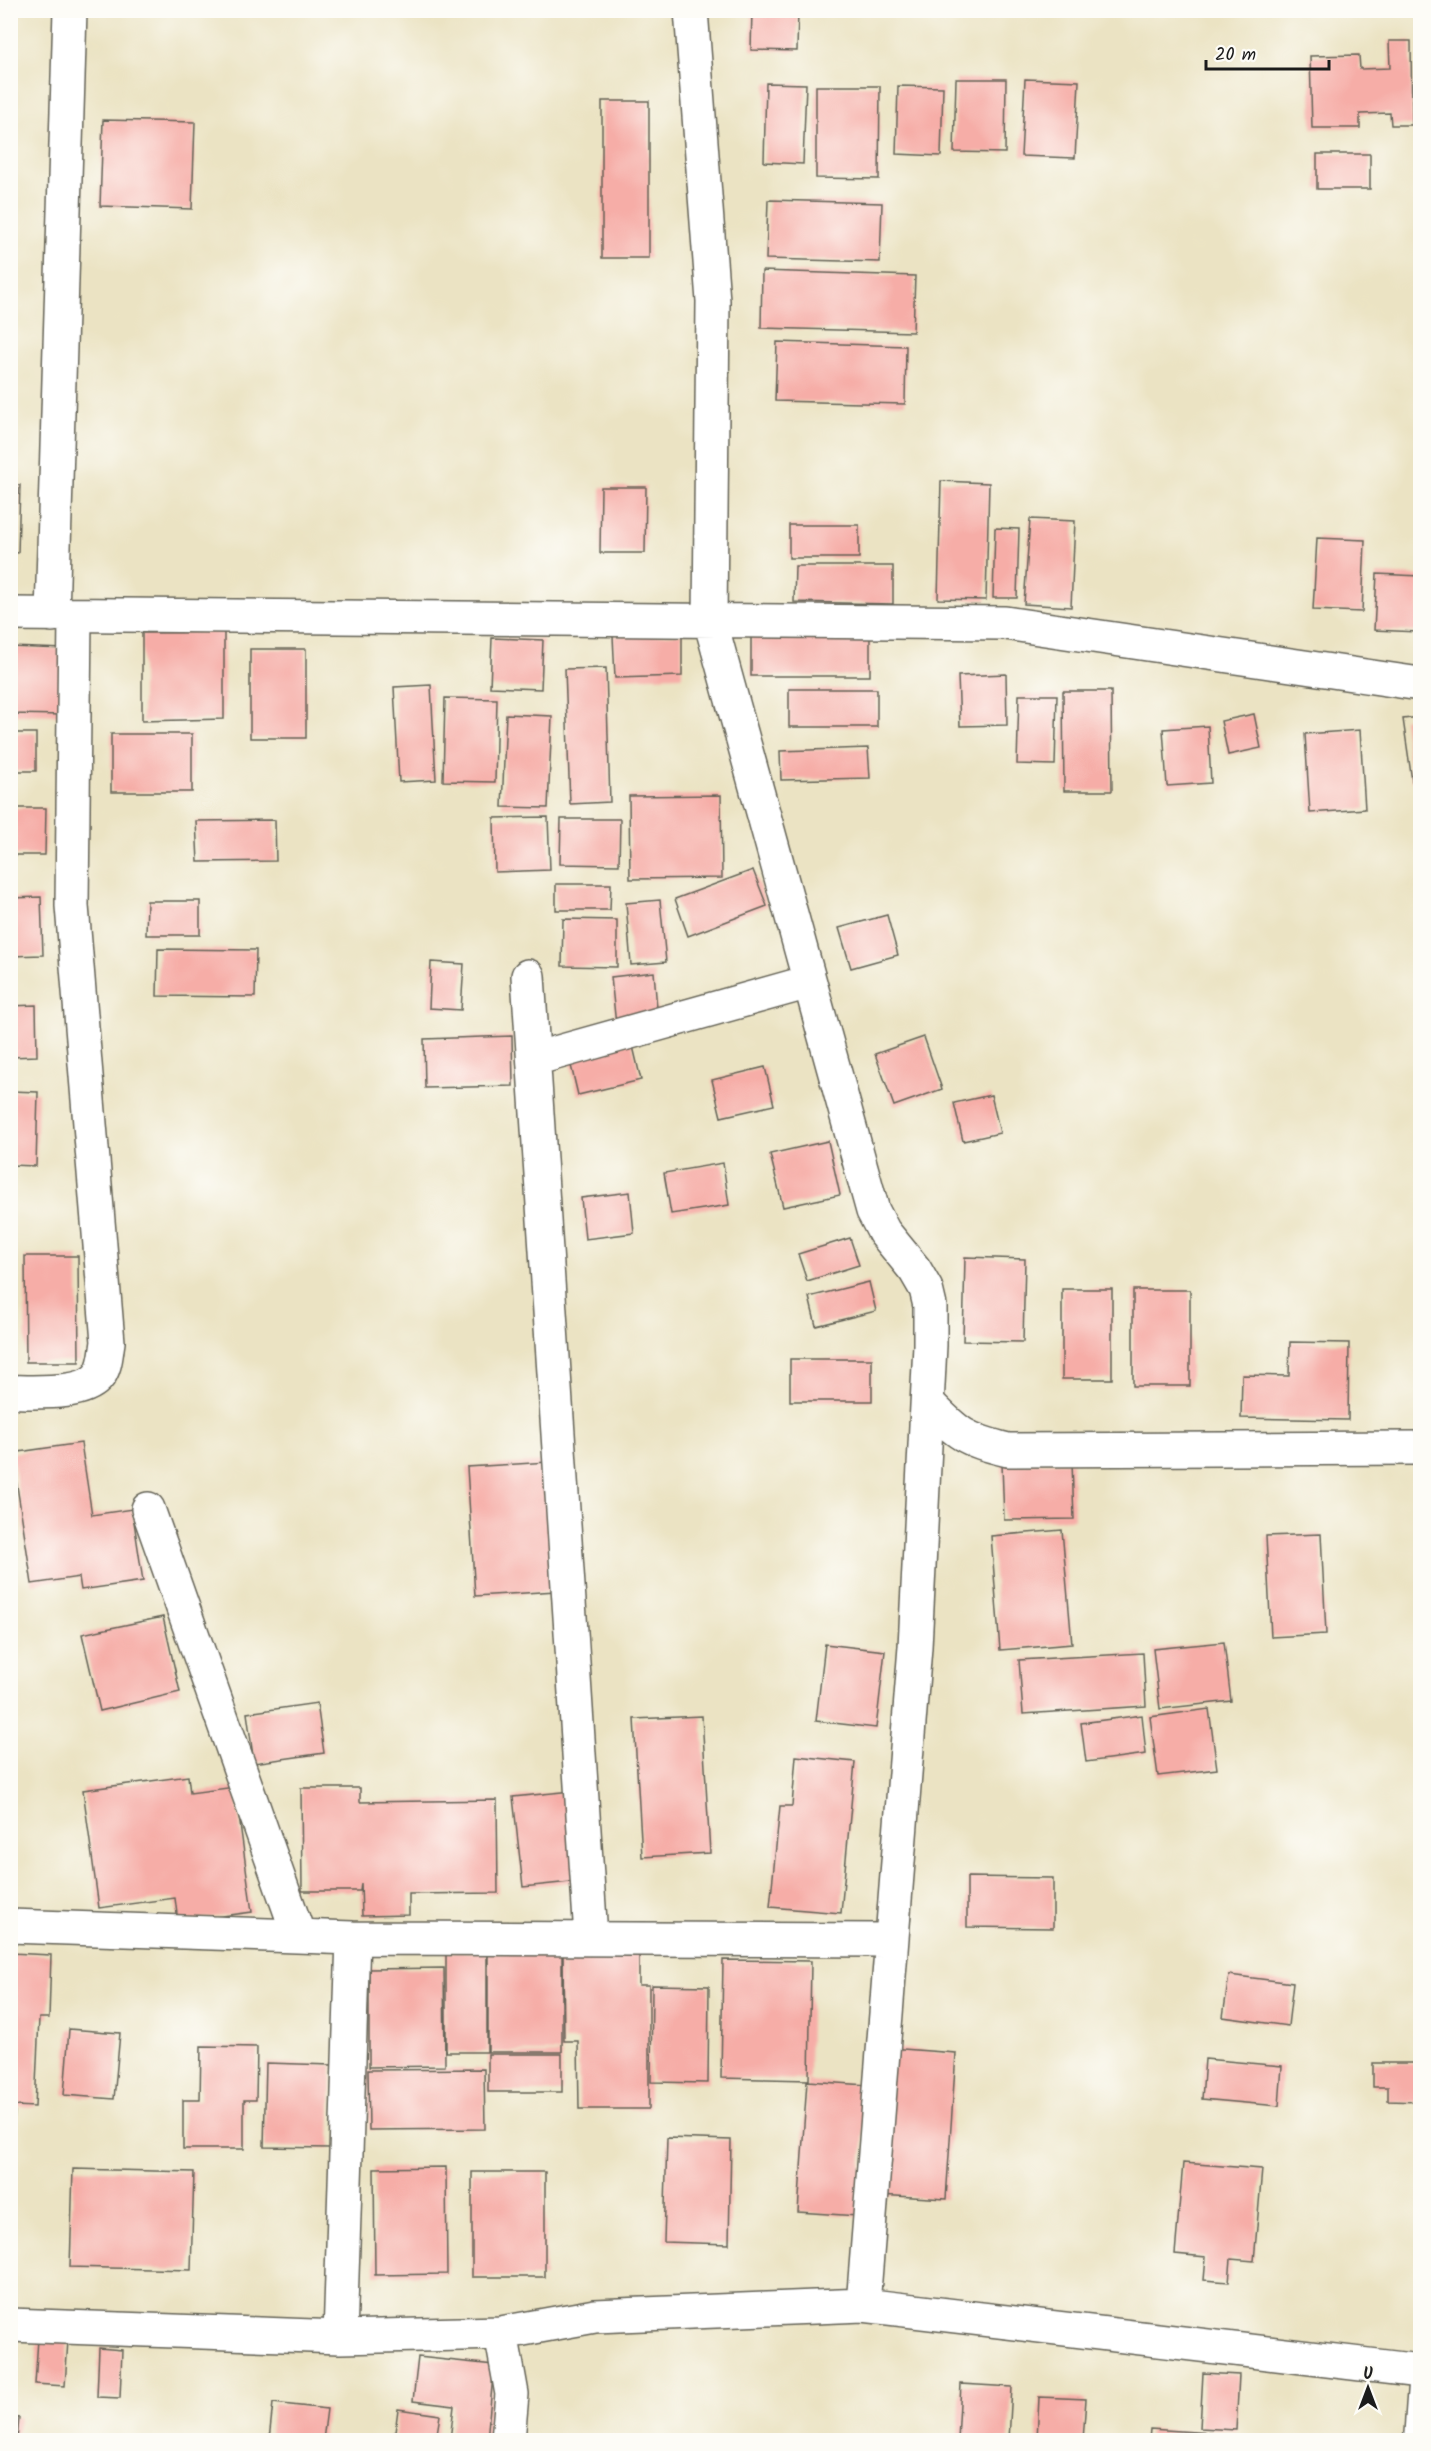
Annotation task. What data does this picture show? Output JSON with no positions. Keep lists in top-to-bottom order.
{
  "scale_bar": "20 m",
  "north": "top"
}
